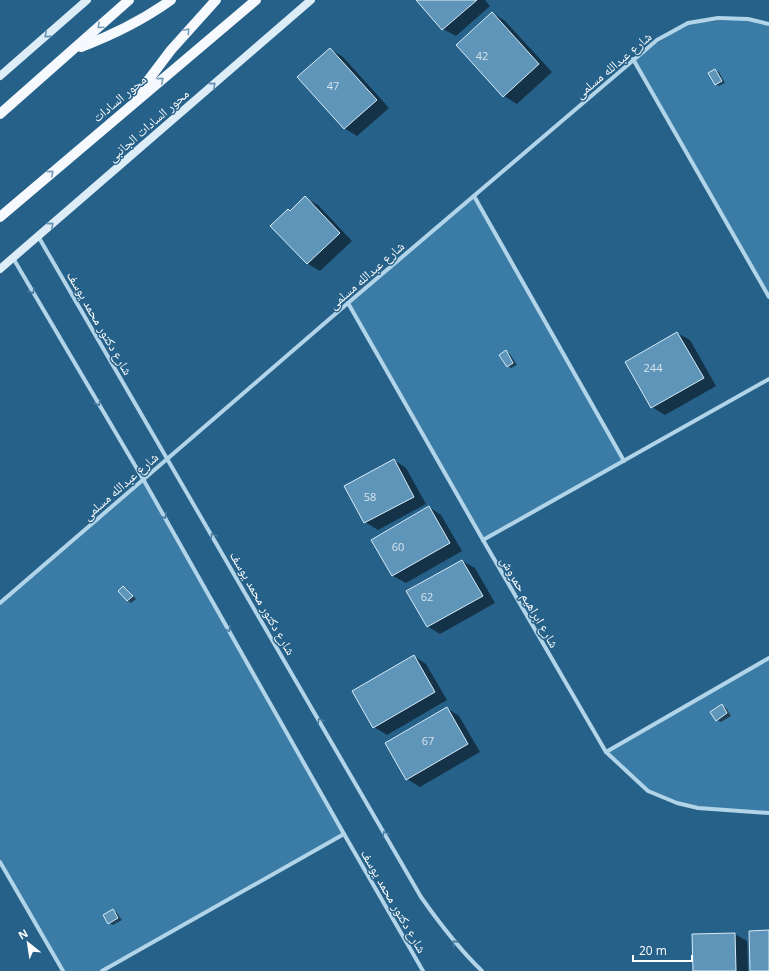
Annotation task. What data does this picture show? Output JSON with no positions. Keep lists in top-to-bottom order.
{
  "streets": {
    "main road": ["محور السادات"],
    "street": [
      "شارع عبدالله مسلمى",
      "محور السادات الجانبى",
      "شارع دكتور محمد يوسف",
      "شارع ابراهيم حمروش"
    ]
  },
  "crossings": [
    ["شارع عبدالله مسلمى", "شارع دكتور محمد يوسف"],
    ["شارع عبدالله مسلمى", "شارع ابراهيم حمروش"],
    ["محور السادات الجانبى", "شارع دكتور محمد يوسف"]
  ],
  "one_way": ["محور السادات الجانبى"],
  "house_numbers": [
    "42",
    "47",
    "244",
    "58",
    "60",
    "62",
    "67"
  ],
  "scale_bar": "20 m",
  "north": "top left"
}
